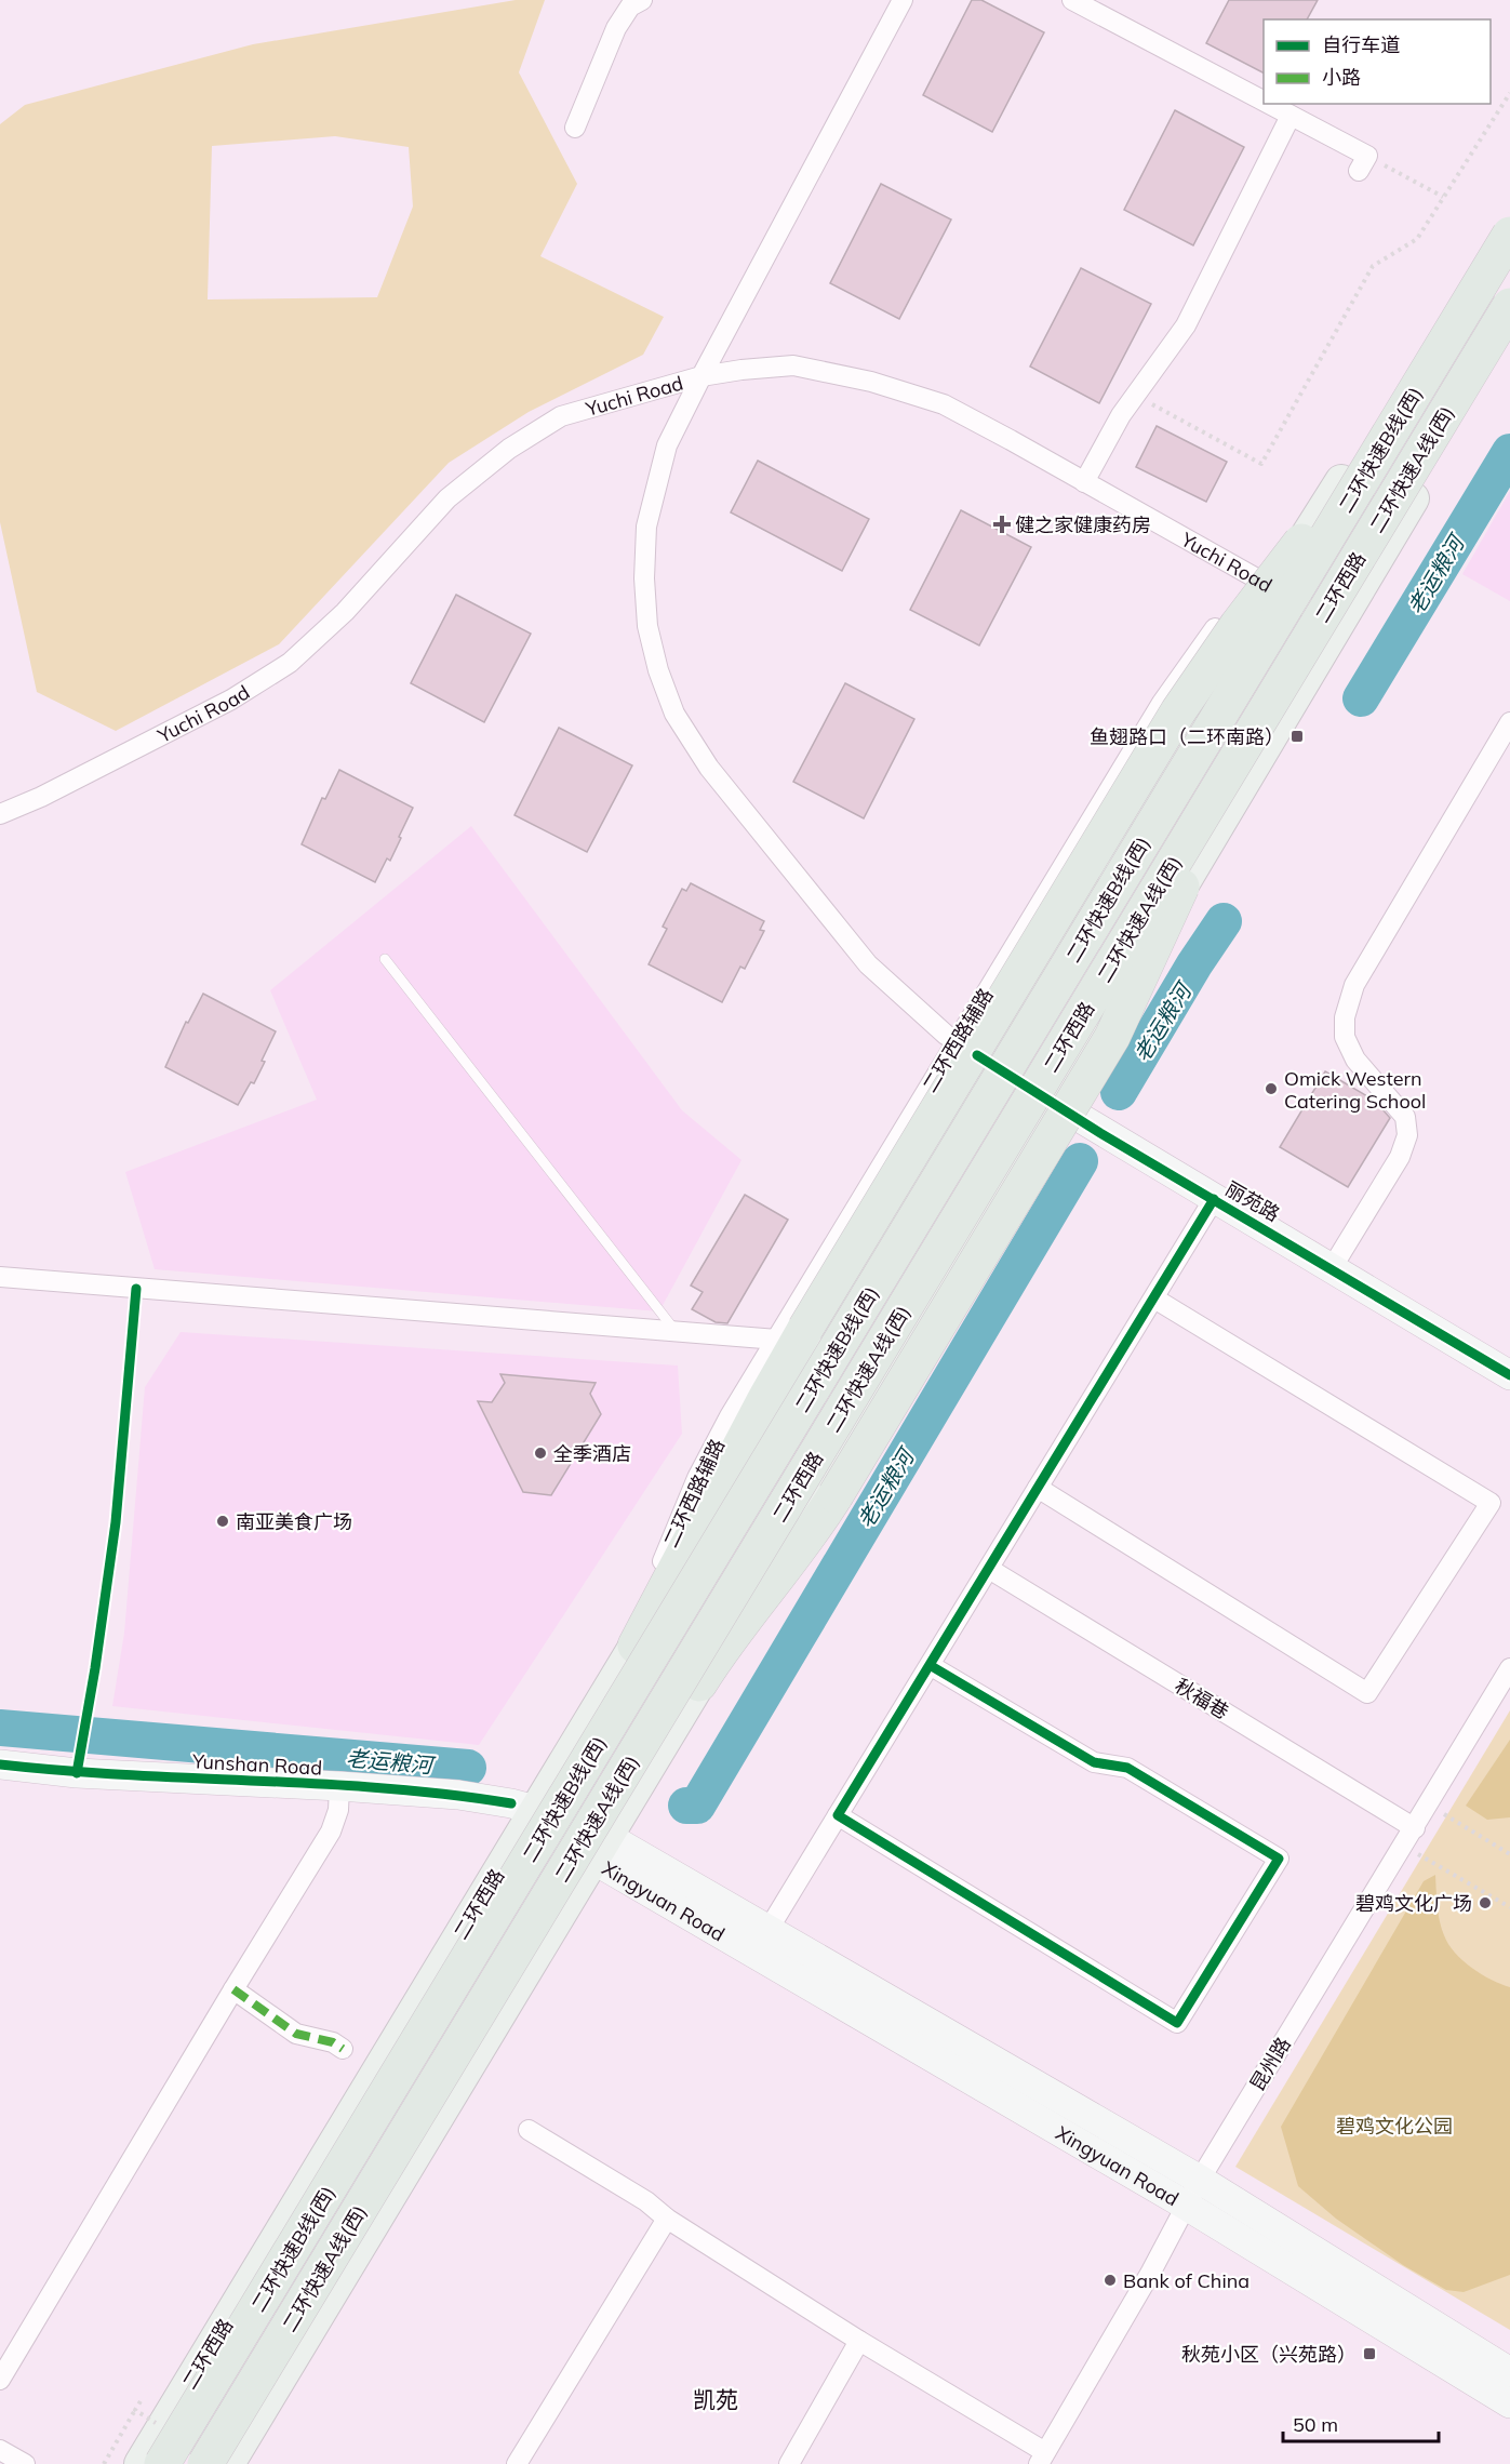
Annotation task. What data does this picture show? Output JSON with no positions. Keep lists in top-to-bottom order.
{
  "streets": {
    "highway": ["二环快速B线(西)", "二环快速A线(西)"],
    "main road": [
      "二环西路",
      "丽苑路",
      "Yunshan Road",
      "Xingyuan Road"
    ],
    "street": [
      "Yuchi Road",
      "二环西路辅路",
      "秋福巷",
      "昆州路"
    ]
  },
  "crossings": [
    ["Yuchi Road", "二环快速A线(西)"],
    ["Yuchi Road", "二环西路"],
    ["二环快速A线(西)", "二环西路"],
    ["二环西路", "二环西路辅路"],
    ["二环西路", "丽苑路"],
    ["二环西路", "Yunshan Road"],
    ["二环西路", "Xingyuan Road"],
    ["二环西路辅路", "丽苑路"],
    ["秋福巷", "昆州路"],
    ["Yunshan Road", "Xingyuan Road"],
    ["Xingyuan Road", "昆州路"]
  ],
  "districts": ["凯苑"],
  "water": ["老运粮河"],
  "parks": ["碧鸡文化公园"],
  "places": {
    "health": ["健之家健康药房"],
    "transit": ["鱼翅路口（二环南路）", "秋苑小区（兴苑路）"],
    "other": [
      "Omick Western Catering School",
      "全季酒店",
      "南亚美食广场",
      "碧鸡文化广场",
      "Bank of China"
    ]
  },
  "legend": ["自行车道", "小路"],
  "scale_bar": "50 m"
}
